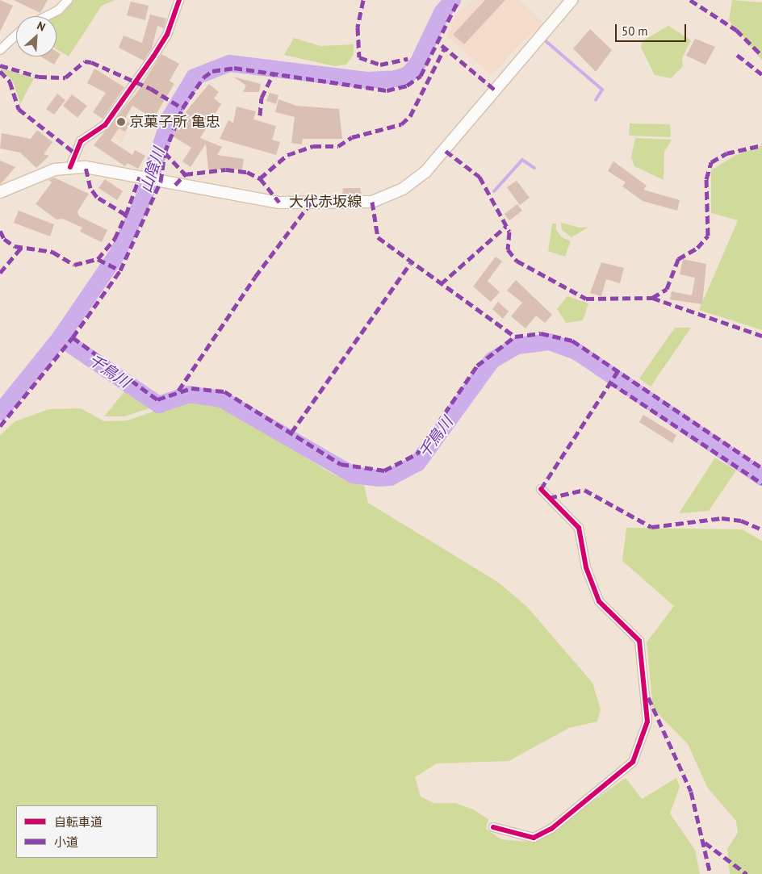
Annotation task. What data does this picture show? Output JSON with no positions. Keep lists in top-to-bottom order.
{
  "streets": {
    "main road": ["大代赤坂線"]
  },
  "water": ["山陰川", "千鳥川"],
  "places": ["京菓子所 亀忠"],
  "legend": ["自転車道", "小道"],
  "scale_bar": "50 m",
  "north": "top right"
}
